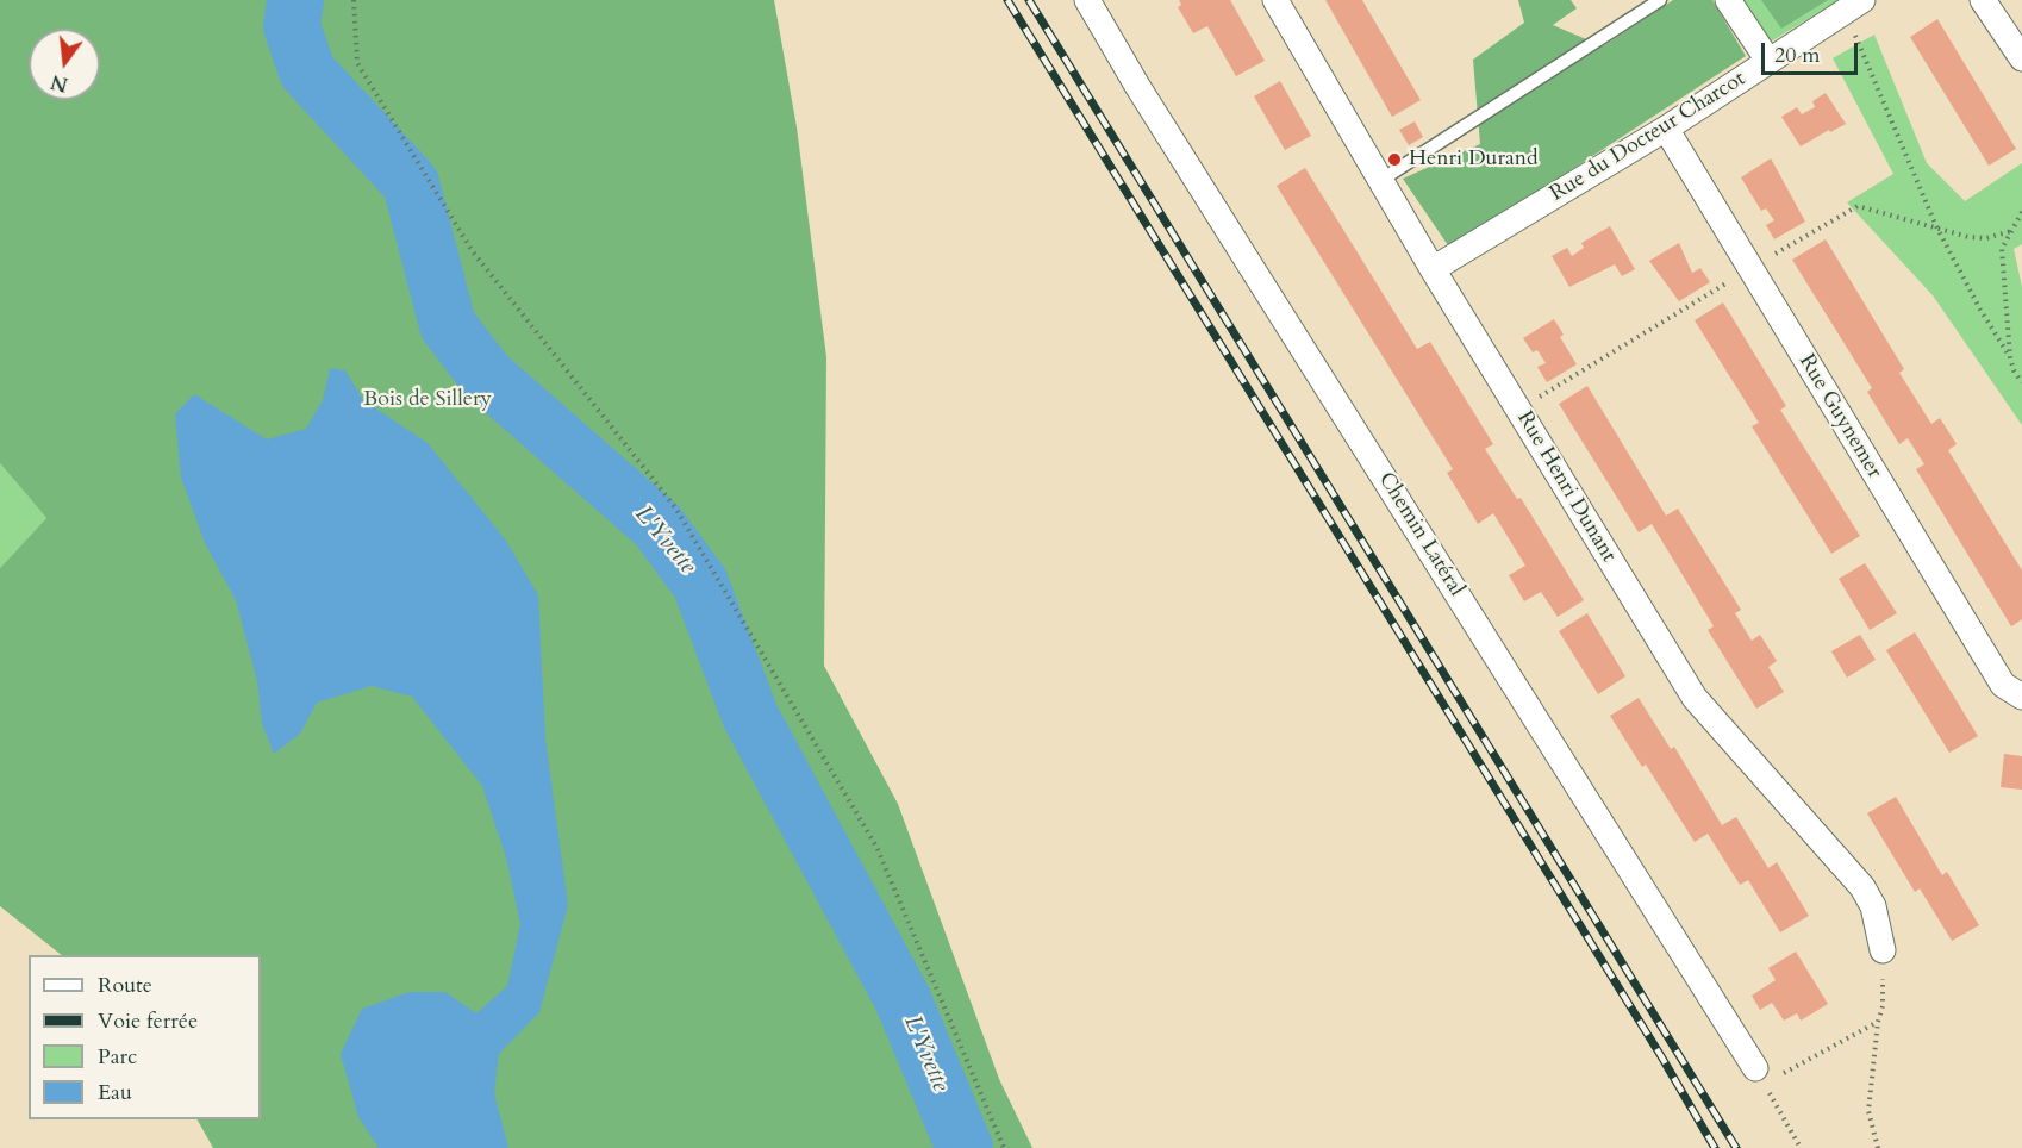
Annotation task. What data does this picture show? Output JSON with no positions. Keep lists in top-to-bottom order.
{
  "streets": {
    "street": [
      "Rue du Docteur Charcot",
      "Rue Guynemer",
      "Rue Henri Dunant",
      "Chemin Latéral"
    ]
  },
  "crossings": [
    ["Rue du Docteur Charcot", "Rue Guynemer"],
    ["Rue du Docteur Charcot", "Rue Henri Dunant"]
  ],
  "water": ["L'Yvette"],
  "parks": ["Bois de Sillery"],
  "places": ["Henri Durand"],
  "legend": [
    "Route",
    "Voie ferrée",
    "Parc",
    "Eau"
  ],
  "scale_bar": "20 m",
  "north": "bottom"
}
